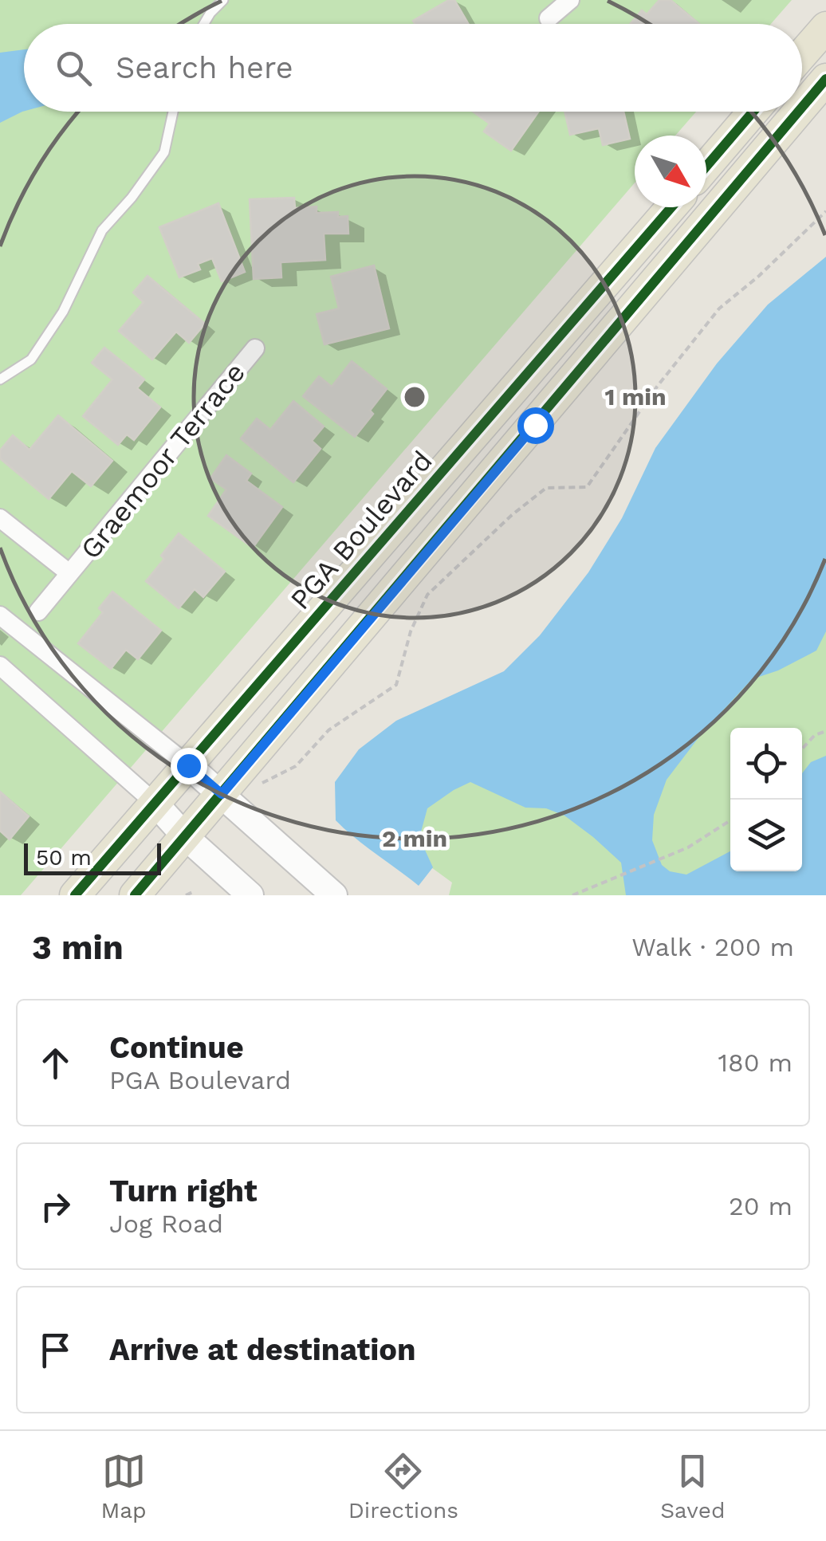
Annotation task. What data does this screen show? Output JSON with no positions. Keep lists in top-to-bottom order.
{
  "streets": {
    "main road": ["PGA Boulevard"],
    "street": ["Graemoor Terrace"]
  },
  "scale_bar": "50 m",
  "north": "bottom right",
  "page": {
    "search": "Search here",
    "scale": "50 m",
    "heading": ["3 min", "Walk · 200 m"],
    "list": [
      ["Continue", "PGA Boulevard", "180 m"],
      ["Turn right", "Jog Road", "20 m"],
      "Arrive at destination"
    ],
    "nav": ["Map", "Directions", "Saved"]
  },
  "rings": ["1 min", "2 min"]
}
